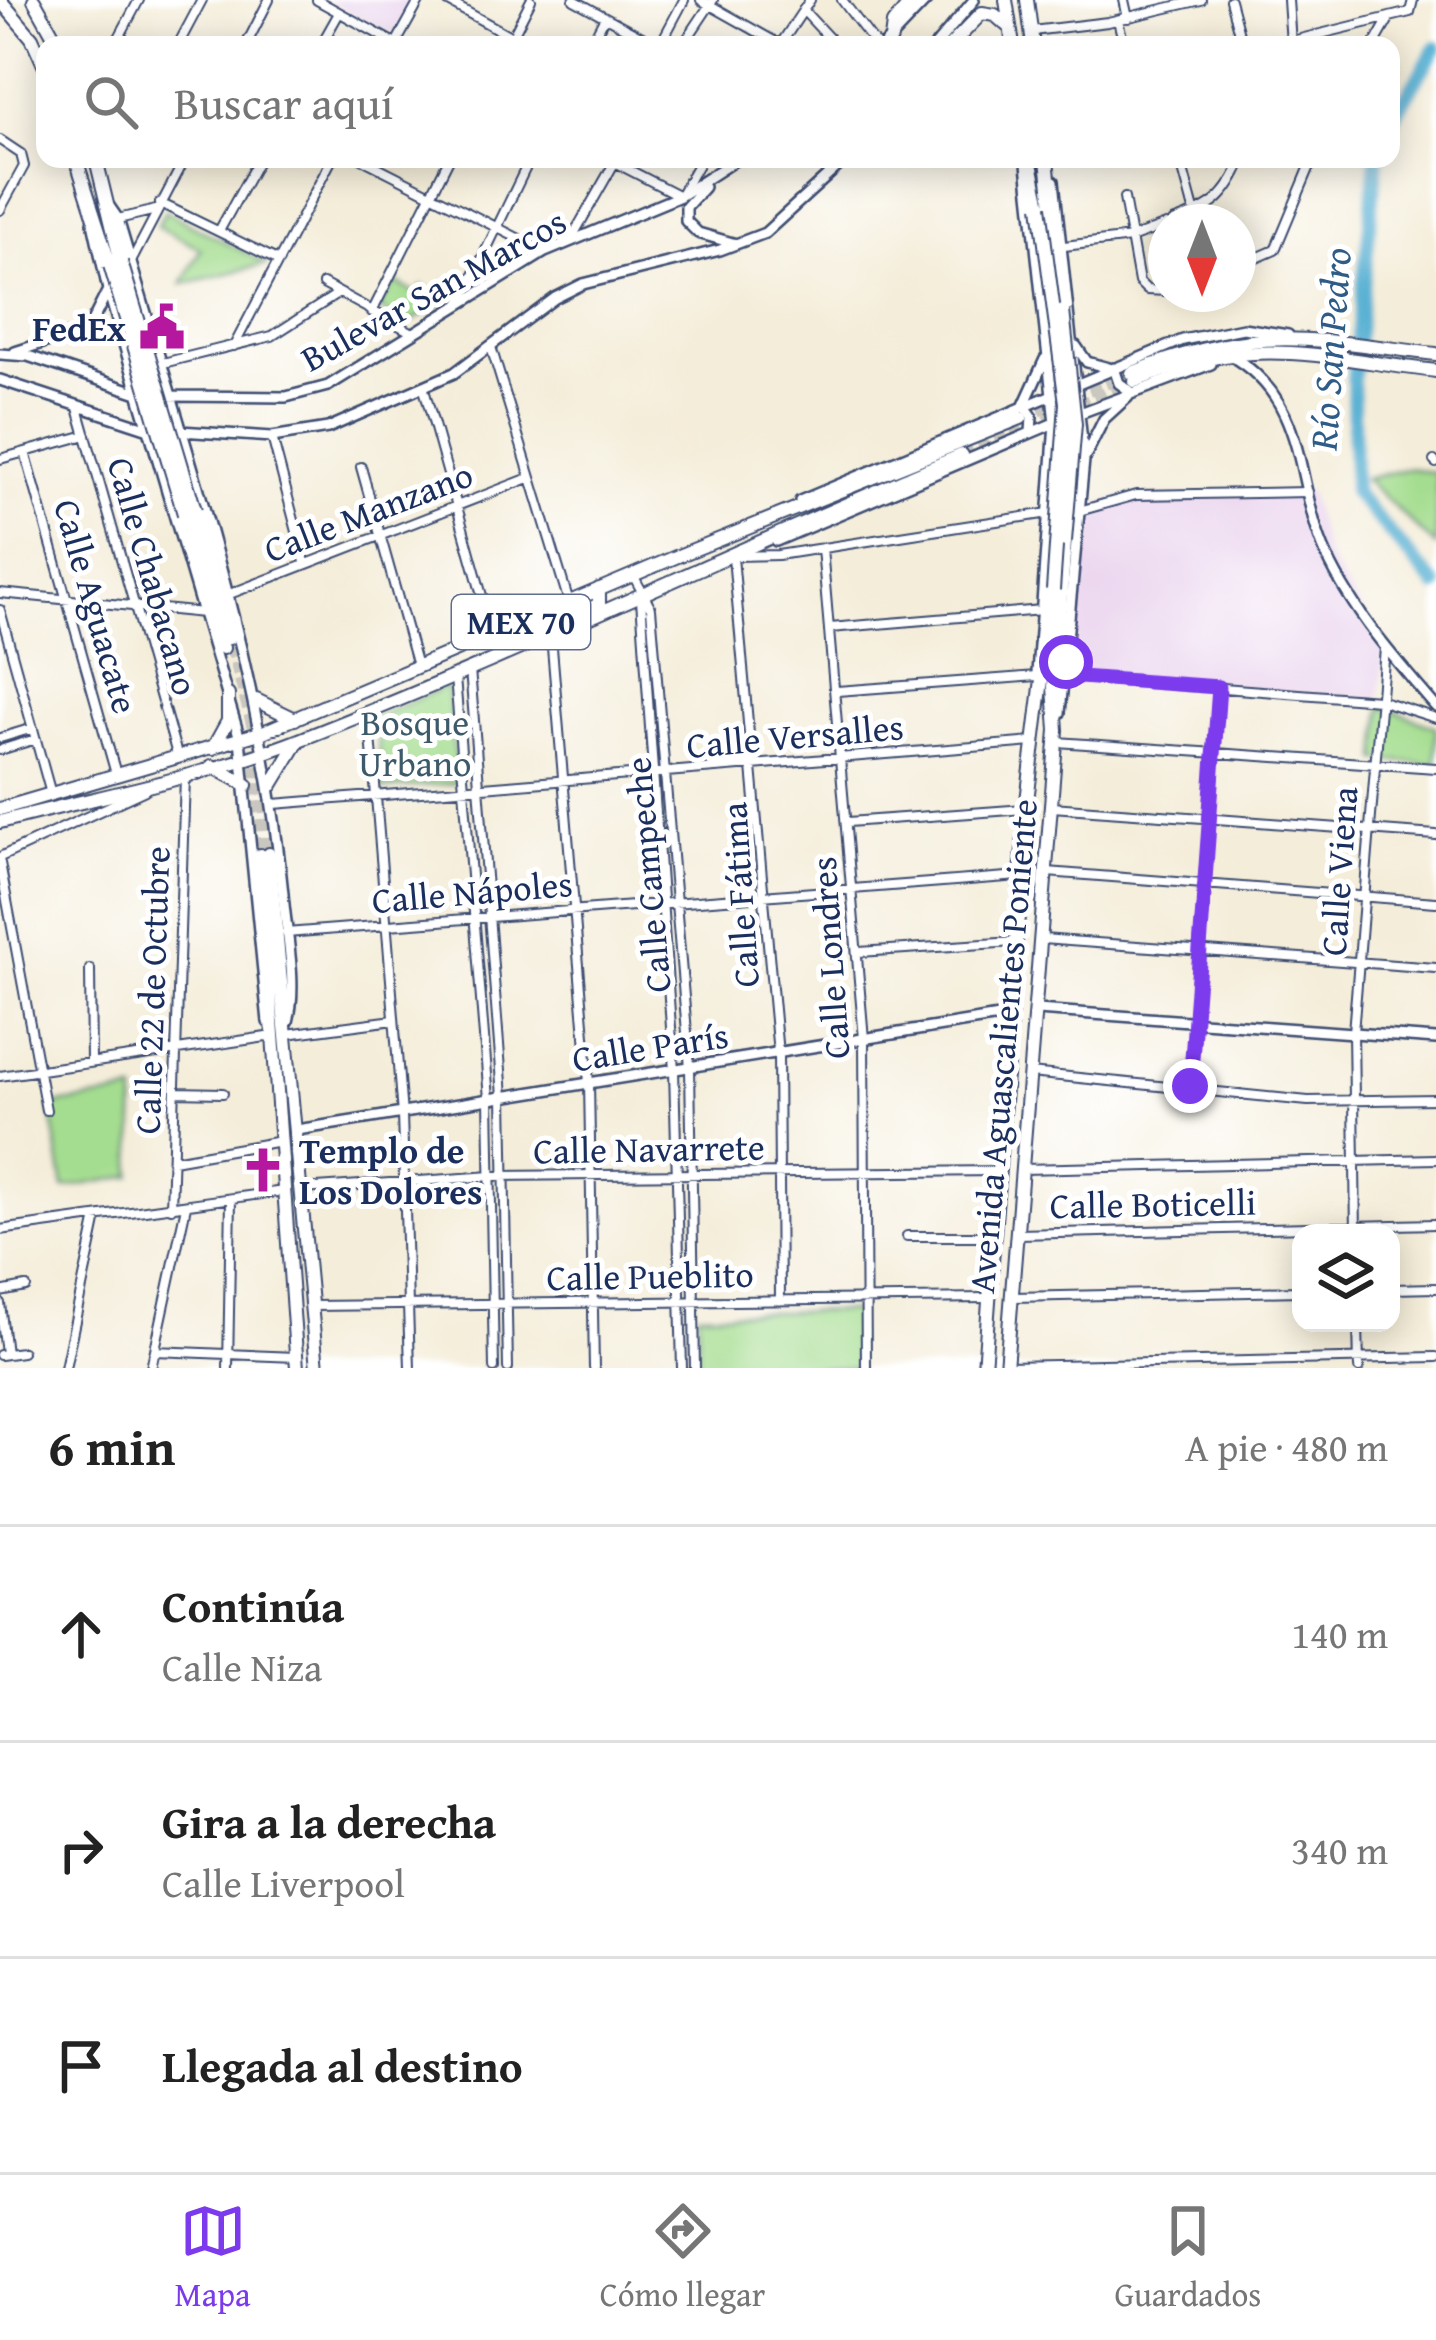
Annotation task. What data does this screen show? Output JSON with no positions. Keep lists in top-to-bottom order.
{
  "streets": {
    "main road": ["MEX 70", "Avenida Aguascalientes Poniente"],
    "street": [
      "Bulevar San Marcos",
      "Calle Manzano",
      "Calle Chabacano",
      "Calle Aguacate",
      "Calle Versalles",
      "Calle Viena",
      "Calle Campeche",
      "Calle Nápoles",
      "Calle Fátima",
      "Calle Londres",
      "Calle 22 de Octubre",
      "Calle París",
      "Calle Navarrete",
      "Calle Boticelli",
      "Calle Pueblito"
    ]
  },
  "crossings": [
    ["Bulevar San Marcos", "Calle Chabacano"],
    ["Calle Chabacano", "MEX 70"],
    ["Calle Aguacate", "MEX 70"],
    ["MEX 70", "Calle Campeche"],
    ["MEX 70", "Calle Fátima"],
    ["MEX 70", "Calle 22 de Octubre"],
    ["MEX 70", "Avenida Aguascalientes Poniente"],
    ["Calle Versalles", "Calle Campeche"],
    ["Calle Versalles", "Calle Fátima"],
    ["Calle Versalles", "Calle Londres"],
    ["Calle Versalles", "Avenida Aguascalientes Poniente"],
    ["Calle Campeche", "Calle Nápoles"],
    ["Calle Campeche", "Calle París"],
    ["Calle Campeche", "Calle Navarrete"],
    ["Calle Campeche", "Calle Pueblito"],
    ["Calle Nápoles", "Calle Fátima"],
    ["Calle Nápoles", "Calle Londres"],
    ["Calle Nápoles", "Avenida Aguascalientes Poniente"],
    ["Calle Fátima", "Calle París"],
    ["Calle Fátima", "Calle Navarrete"],
    ["Calle Fátima", "Calle Pueblito"],
    ["Calle Londres", "Calle París"],
    ["Calle Londres", "Calle Navarrete"],
    ["Calle Londres", "Calle Pueblito"],
    ["Calle París", "Avenida Aguascalientes Poniente"],
    ["Avenida Aguascalientes Poniente", "Calle Navarrete"],
    ["Avenida Aguascalientes Poniente", "Calle Boticelli"],
    ["Avenida Aguascalientes Poniente", "Calle Pueblito"]
  ],
  "water": ["Río San Pedro"],
  "parks": ["Bosque Urbano"],
  "places": {
    "public building": ["FedEx"],
    "church": ["Templo de Los Dolores"]
  },
  "north": "bottom",
  "page": {
    "search": "Buscar aquí",
    "heading": ["6 min", "A pie · 480 m"],
    "list": [
      ["Continúa", "Calle Niza", "140 m"],
      ["Gira a la derecha", "Calle Liverpool", "340 m"],
      "Llegada al destino"
    ],
    "nav": ["Mapa", "Cómo llegar", "Guardados"]
  }
}
